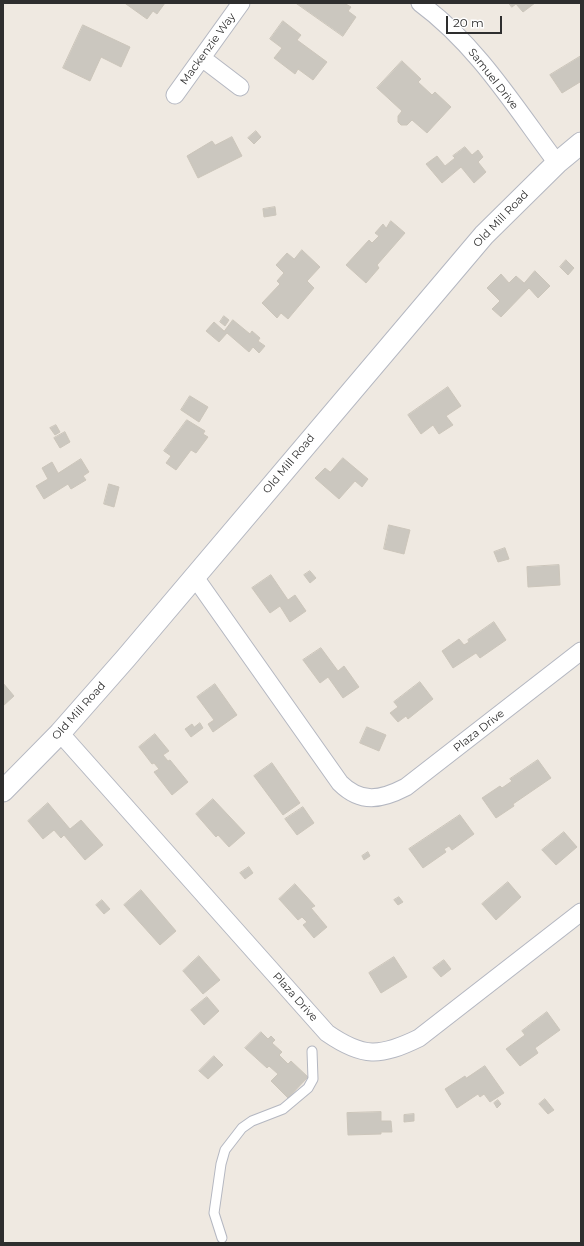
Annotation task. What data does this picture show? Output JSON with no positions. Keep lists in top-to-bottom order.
{
  "streets": {
    "street": [
      "Mackenzie Way",
      "Samuel Drive",
      "Old Mill Road",
      "Plaza Drive"
    ]
  },
  "crossings": [
    ["Samuel Drive", "Old Mill Road"],
    ["Old Mill Road", "Plaza Drive"]
  ],
  "scale_bar": "20 m"
}
